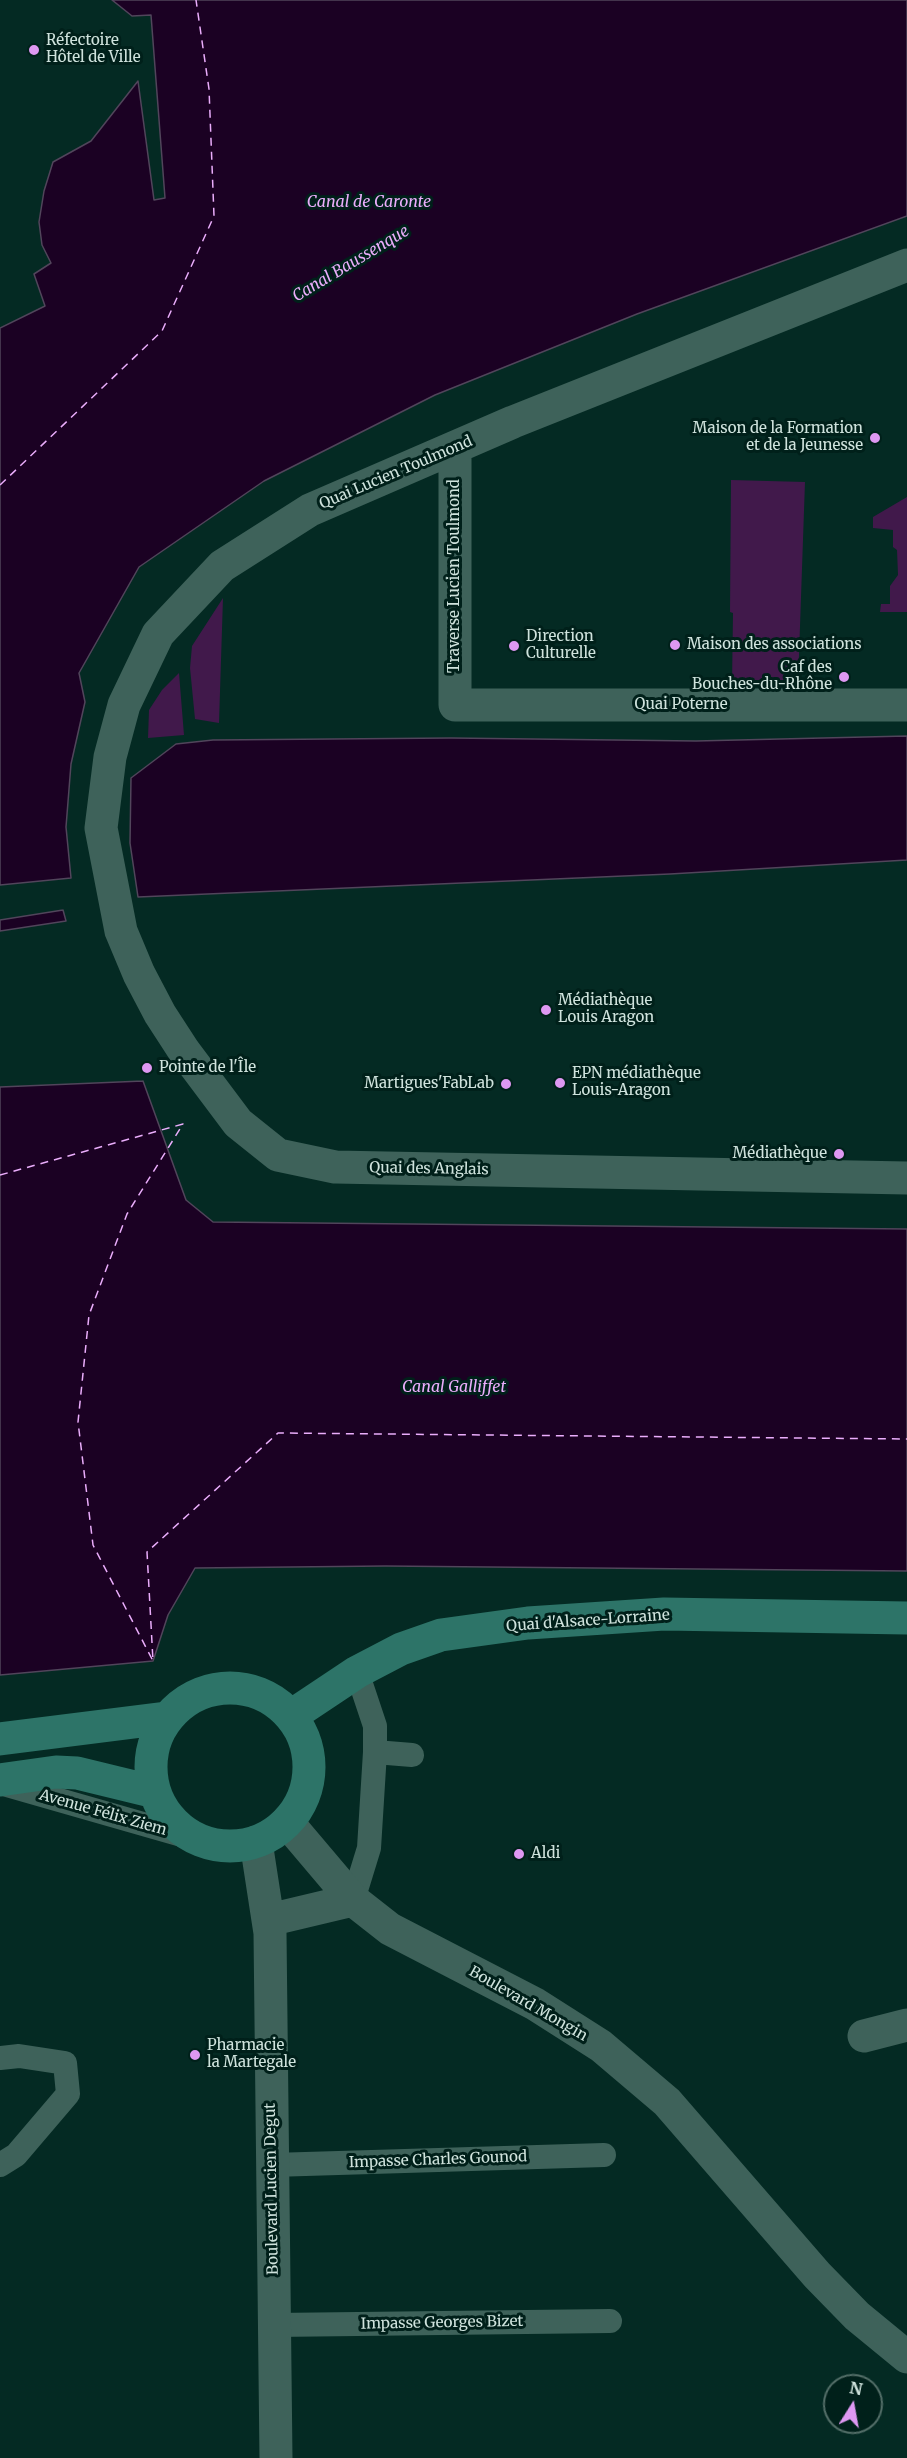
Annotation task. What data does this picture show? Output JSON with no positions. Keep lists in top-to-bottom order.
{
  "streets": {
    "main road": ["Quai d'Alsace-Lorraine", "Avenue Félix Ziem"],
    "street": [
      "Quai Lucien Toulmond",
      "Traverse Lucien Toulmond",
      "Quai Poterne",
      "Quai des Anglais",
      "Boulevard Mongin",
      "Boulevard Lucien Degut"
    ],
    "lane": ["Impasse Charles Gounod", "Impasse Georges Bizet"]
  },
  "crossings": [
    ["Quai Lucien Toulmond", "Traverse Lucien Toulmond"],
    ["Quai Lucien Toulmond", "Quai des Anglais"],
    ["Traverse Lucien Toulmond", "Quai Poterne"],
    ["Quai d'Alsace-Lorraine", "Avenue Félix Ziem"],
    ["Quai d'Alsace-Lorraine", "Boulevard Mongin"],
    ["Quai d'Alsace-Lorraine", "Boulevard Lucien Degut"],
    ["Avenue Félix Ziem", "Boulevard Mongin"],
    ["Avenue Félix Ziem", "Boulevard Lucien Degut"],
    ["Boulevard Mongin", "Boulevard Lucien Degut"],
    ["Impasse Charles Gounod", "Boulevard Lucien Degut"],
    ["Boulevard Lucien Degut", "Impasse Georges Bizet"]
  ],
  "water": ["Canal de Caronte", "Canal Baussenque", "Canal Galliffet"],
  "places": [
    "Réfectoire Hôtel de Ville",
    "Maison de la Formation et de la Jeunesse",
    "Maison des associations",
    "Direction Culturelle",
    "Caf des Bouches-du-Rhône",
    "Médiathèque Louis Aragon",
    "Pointe de l'Île",
    "EPN médiathèque Louis-Aragon",
    "Martigues'FabLab",
    "Médiathèque",
    "Aldi",
    "Pharmacie la Martegale"
  ],
  "north": "top"
}
